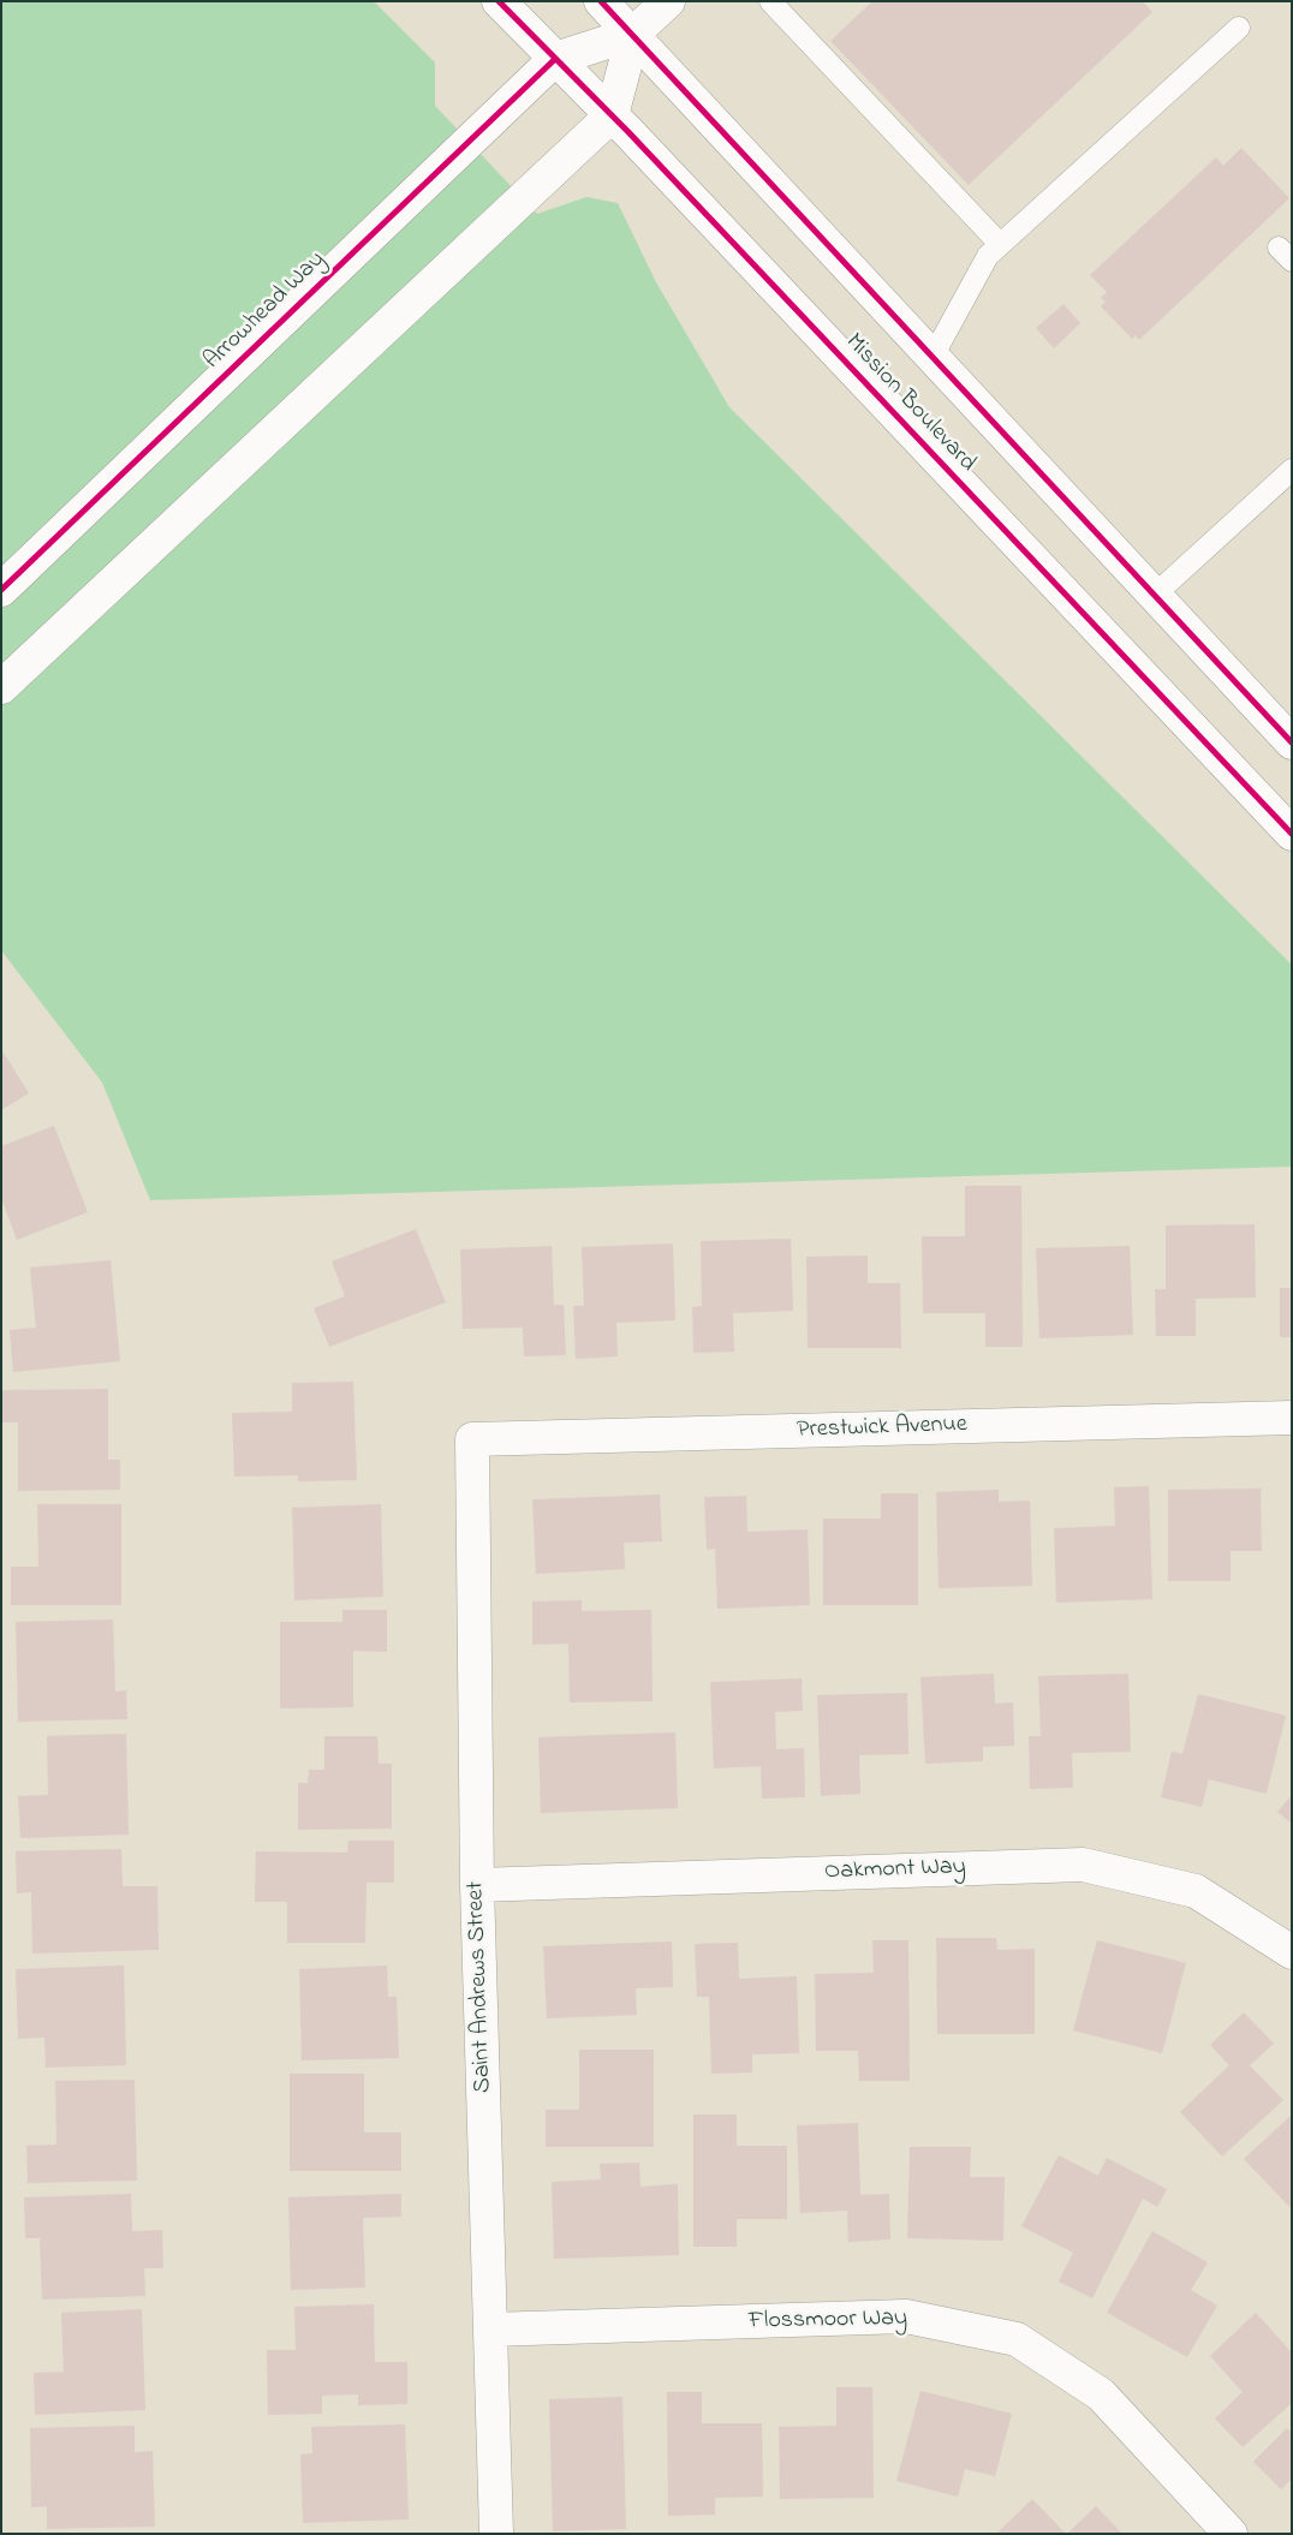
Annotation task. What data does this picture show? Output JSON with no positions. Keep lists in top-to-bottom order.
{
  "streets": {
    "street": [
      "Arrowhead Way",
      "Mission Boulevard",
      "Prestwick Avenue",
      "Oakmont Way",
      "Saint Andrews Street",
      "Flossmoor Way"
    ]
  },
  "crossings": [
    ["Arrowhead Way", "Mission Boulevard"],
    ["Prestwick Avenue", "Saint Andrews Street"],
    ["Oakmont Way", "Saint Andrews Street"],
    ["Saint Andrews Street", "Flossmoor Way"]
  ]
}
